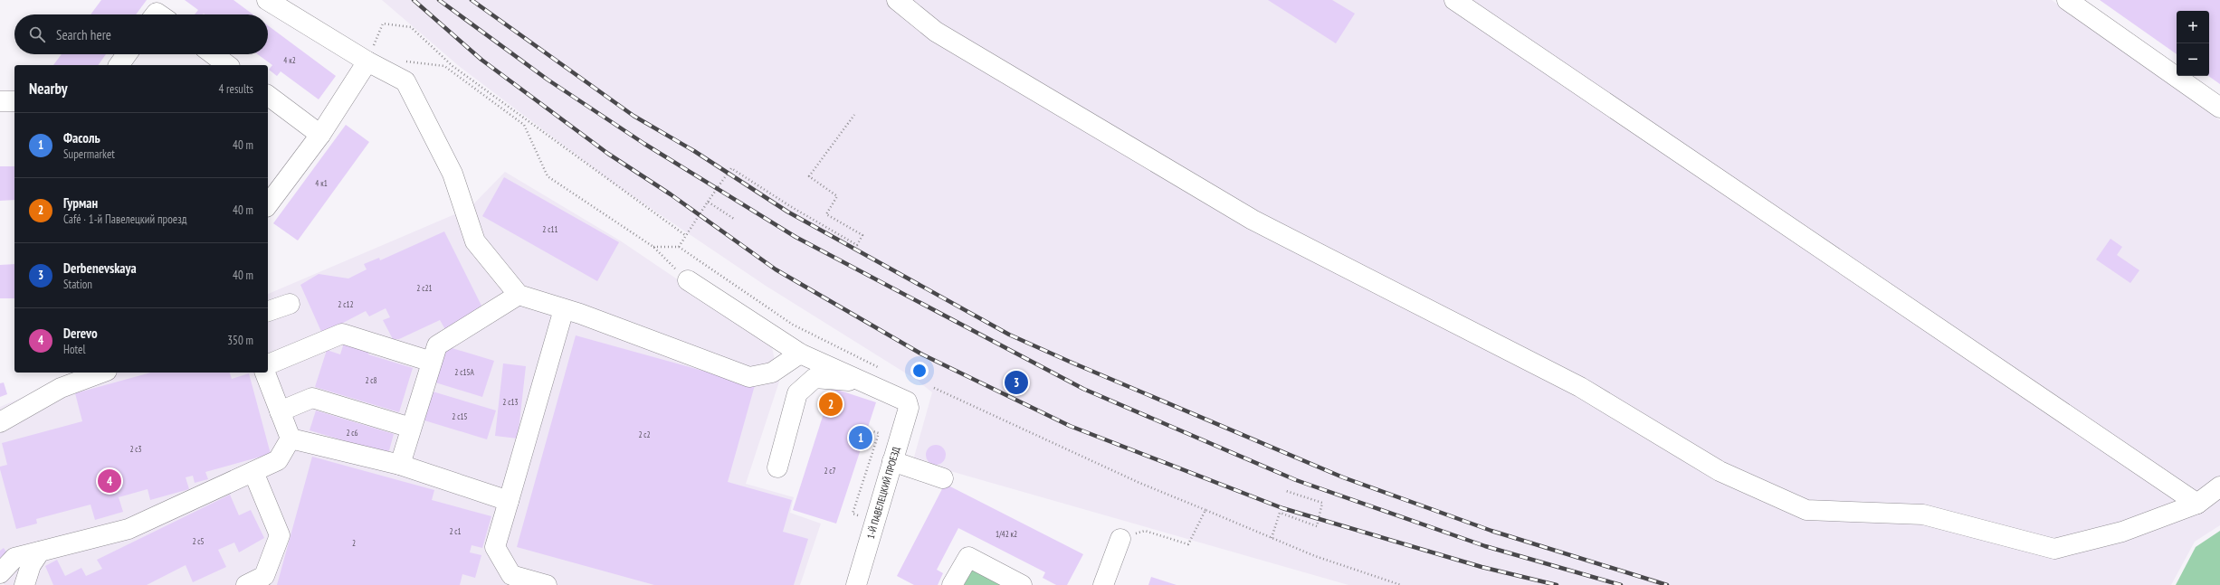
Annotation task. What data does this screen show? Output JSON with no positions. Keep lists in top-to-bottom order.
{
  "streets": {
    "street": ["1-Й ПАВЕЛЕЦКИЙ ПРОЕЗД"]
  },
  "house_numbers": [
    "4 к2",
    "4 к1",
    "2 с11",
    "2 с21",
    "2 с12",
    "2 с15А",
    "2 с8",
    "2 с13",
    "2 с15",
    "2 с6",
    "2 с2",
    "2 с3",
    "2 с7",
    "2 с1",
    "1/42 к2",
    "2 с5",
    "2"
  ],
  "page": {
    "map_buttons": ["+", "−"],
    "search": "Search here",
    "heading": ["Nearby", "4 results"],
    "list": [
      {
        "mark": "1",
        "name": "Фасоль",
        "note": "Supermarket",
        "value": "40 m"
      },
      {
        "mark": "2",
        "name": "Гурман",
        "note": "Café · 1-й Павелецкий проезд",
        "value": "40 m"
      },
      {
        "mark": "3",
        "name": "Derbenevskaya",
        "note": "Station",
        "value": "40 m"
      },
      {
        "mark": "4",
        "name": "Derevo",
        "note": "Hotel",
        "value": "350 m"
      }
    ],
    "pins": [
      "3",
      "2",
      "1",
      "4"
    ]
  }
}
